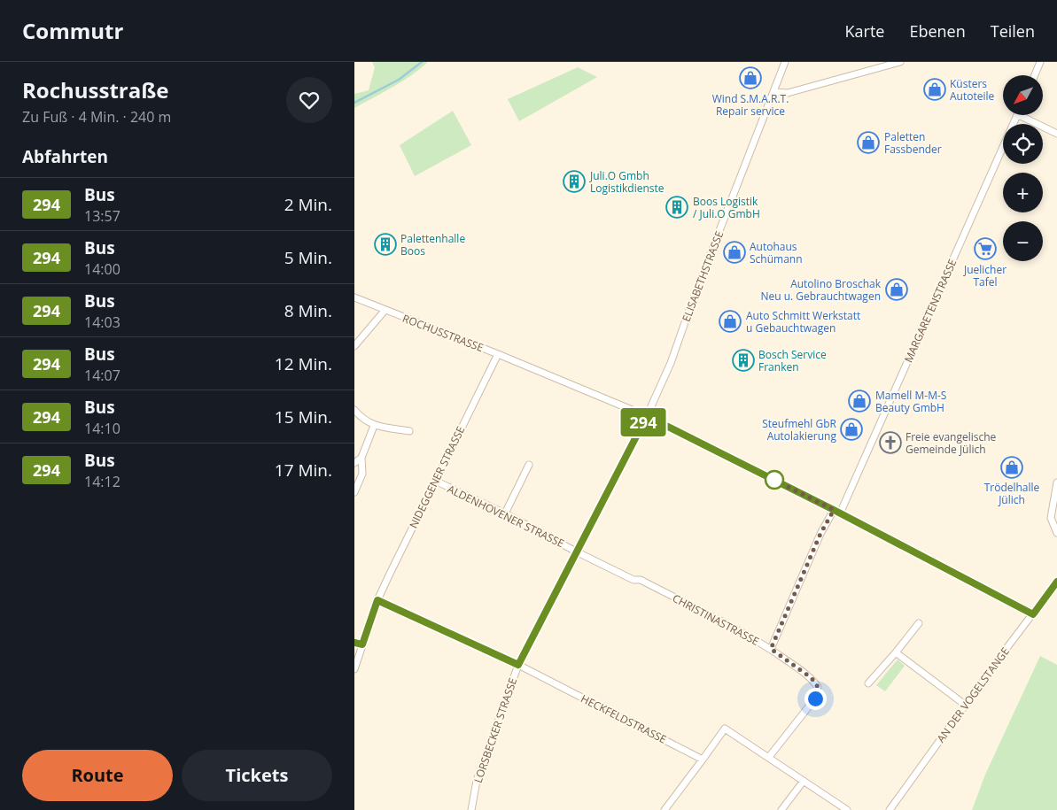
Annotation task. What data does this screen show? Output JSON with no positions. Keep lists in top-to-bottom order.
{
  "streets": {
    "street": [
      "ELISABETHSTRASSE",
      "MARGARETENSTRASSE",
      "ROCHUSSTRASSE",
      "NIDEGGENER STRASSE",
      "ALDENHOVENER STRASSE",
      "CHRISTINASTRASSE",
      "AN DER VOGELSTANGE",
      "HECKFELDSTRASSE",
      "LORSBECKER STRASSE"
    ]
  },
  "crossings": [
    ["ELISABETHSTRASSE", "ROCHUSSTRASSE"],
    ["ELISABETHSTRASSE", "LORSBECKER STRASSE"],
    ["MARGARETENSTRASSE", "ROCHUSSTRASSE"],
    ["ROCHUSSTRASSE", "NIDEGGENER STRASSE"],
    ["ROCHUSSTRASSE", "AN DER VOGELSTANGE"],
    ["ROCHUSSTRASSE", "LORSBECKER STRASSE"],
    ["NIDEGGENER STRASSE", "ALDENHOVENER STRASSE"],
    ["NIDEGGENER STRASSE", "HECKFELDSTRASSE"],
    ["ALDENHOVENER STRASSE", "CHRISTINASTRASSE"],
    ["ALDENHOVENER STRASSE", "LORSBECKER STRASSE"],
    ["CHRISTINASTRASSE", "LORSBECKER STRASSE"],
    ["HECKFELDSTRASSE", "LORSBECKER STRASSE"]
  ],
  "places": {
    "shop": [
      "Wind S.M.A.R.T. Repair service",
      "Küsters Autoteile",
      "Paletten Fassbender",
      "Autohaus Schümann",
      "Autolino Broschak Neu u. Gebrauchtwagen",
      "Auto Schmitt Werkstatt u Gebauchtwagen",
      "Mamell M-M-S Beauty GmbH",
      "Steufmehl GbR Autolakierung",
      "Trödelhalle Jülich"
    ],
    "building": [
      "Juli.O Gmbh Logistikdienste",
      "Boos Logistik / Juli.O GmbH",
      "Palettenhalle Boos",
      "Bosch Service Franken"
    ],
    "supermarket": ["Juelicher Tafel"],
    "church": ["Freie evangelische Gemeinde Jülich"]
  },
  "lines": ["bus line 294"],
  "north": "bottom left",
  "page": {
    "header": "Commutr",
    "nav": ["Karte", "Ebenen", "Teilen"],
    "heading": [
      ["Rochusstraße", "Zu Fuß · 4 Min. · 240 m"],
      "Abfahrten"
    ],
    "on_map": "294",
    "map_buttons": ["+", "−"],
    "list": [
      {
        "mark": "294",
        "name": "Bus",
        "note": "13:57",
        "value": "2 Min."
      },
      {
        "mark": "294",
        "name": "Bus",
        "note": "14:00",
        "value": "5 Min."
      },
      {
        "mark": "294",
        "name": "Bus",
        "note": "14:03",
        "value": "8 Min."
      },
      {
        "mark": "294",
        "name": "Bus",
        "note": "14:07",
        "value": "12 Min."
      },
      {
        "mark": "294",
        "name": "Bus",
        "note": "14:10",
        "value": "15 Min."
      },
      {
        "mark": "294",
        "name": "Bus",
        "note": "14:12",
        "value": "17 Min."
      }
    ],
    "buttons": ["Route", "Tickets"]
  }
}
